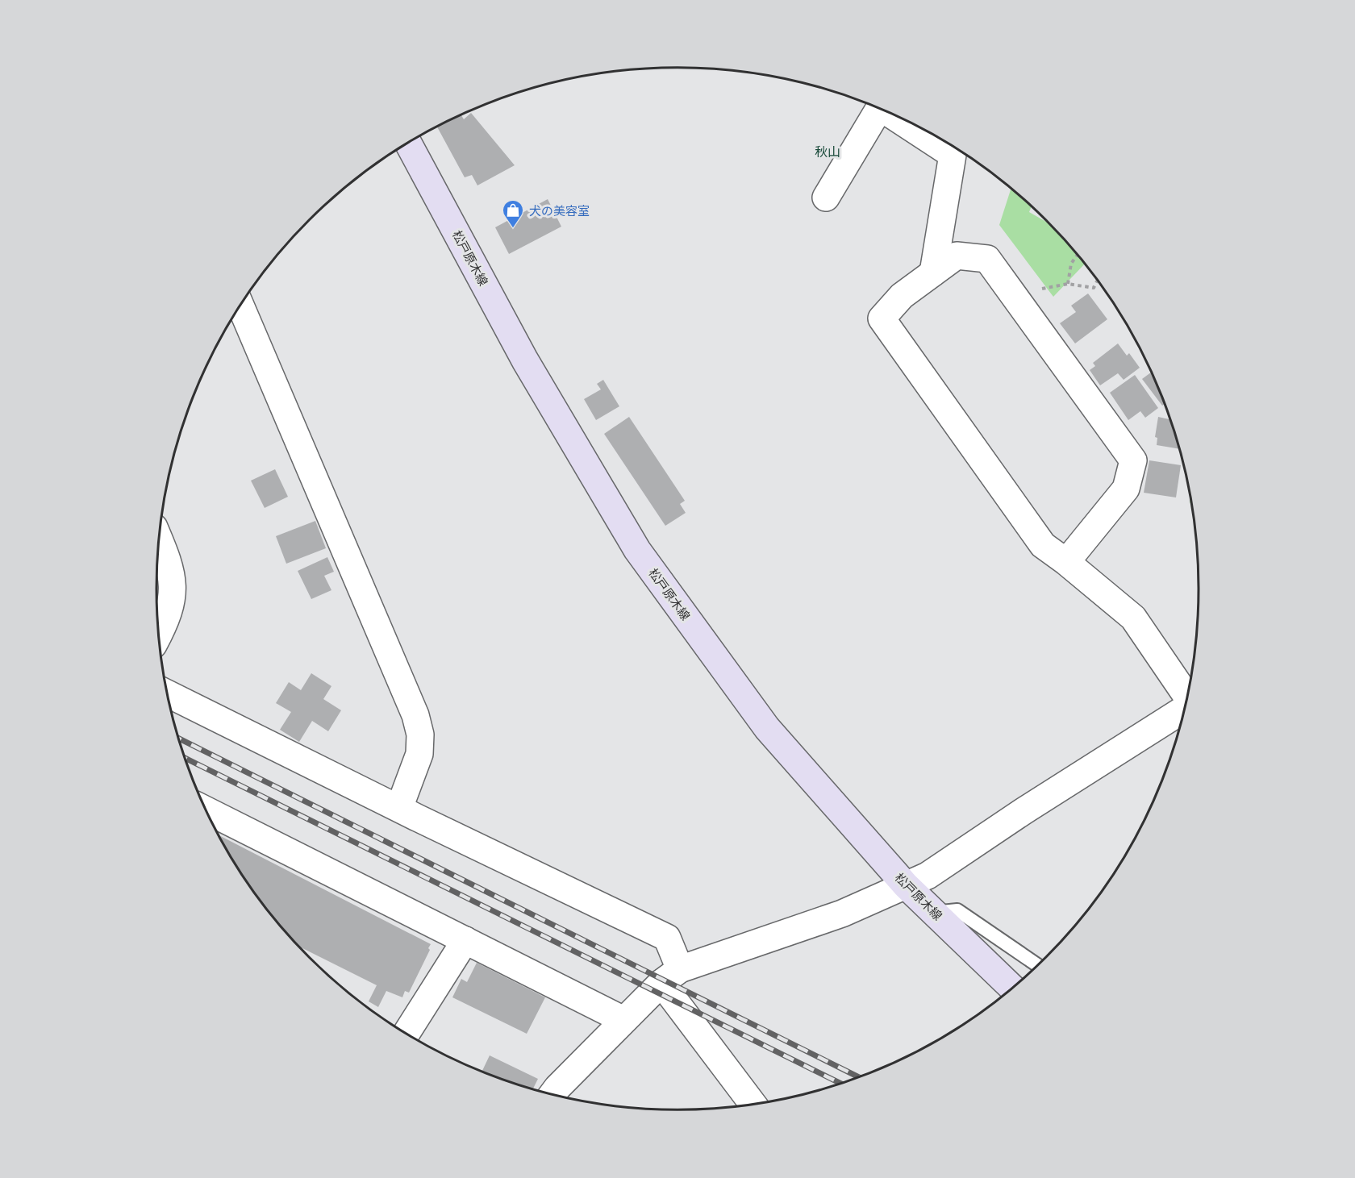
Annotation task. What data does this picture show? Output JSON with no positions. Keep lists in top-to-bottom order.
{
  "streets": {
    "main road": ["松戸原木線"]
  },
  "districts": ["秋山"],
  "places": {
    "shop": ["犬の美容室"]
  }
}
